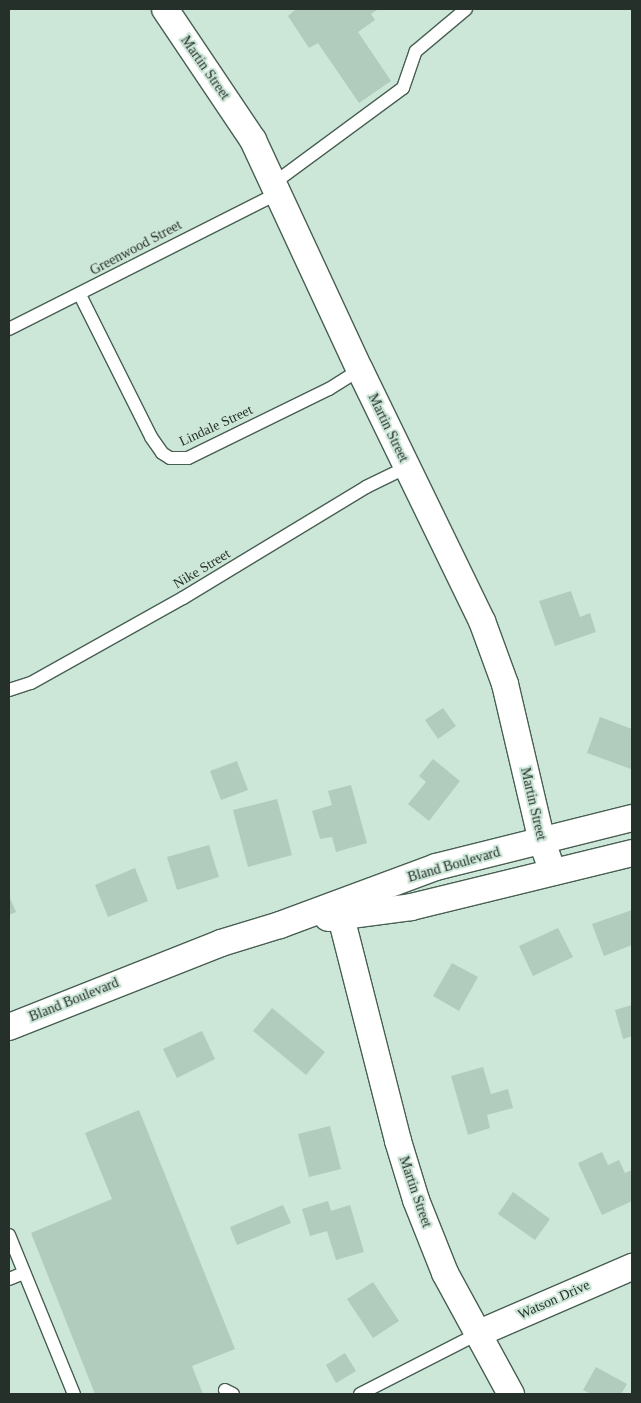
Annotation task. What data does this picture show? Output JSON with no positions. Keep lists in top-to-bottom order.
{
  "streets": {
    "street": ["Martin Street", "Bland Boulevard", "Watson Drive"],
    "lane": ["Greenwood Street", "Lindale Street", "Nike Street"]
  },
  "crossings": [
    ["Martin Street", "Greenwood Street"],
    ["Martin Street", "Lindale Street"],
    ["Martin Street", "Nike Street"],
    ["Martin Street", "Bland Boulevard"],
    ["Martin Street", "Watson Drive"],
    ["Greenwood Street", "Lindale Street"]
  ]
}
